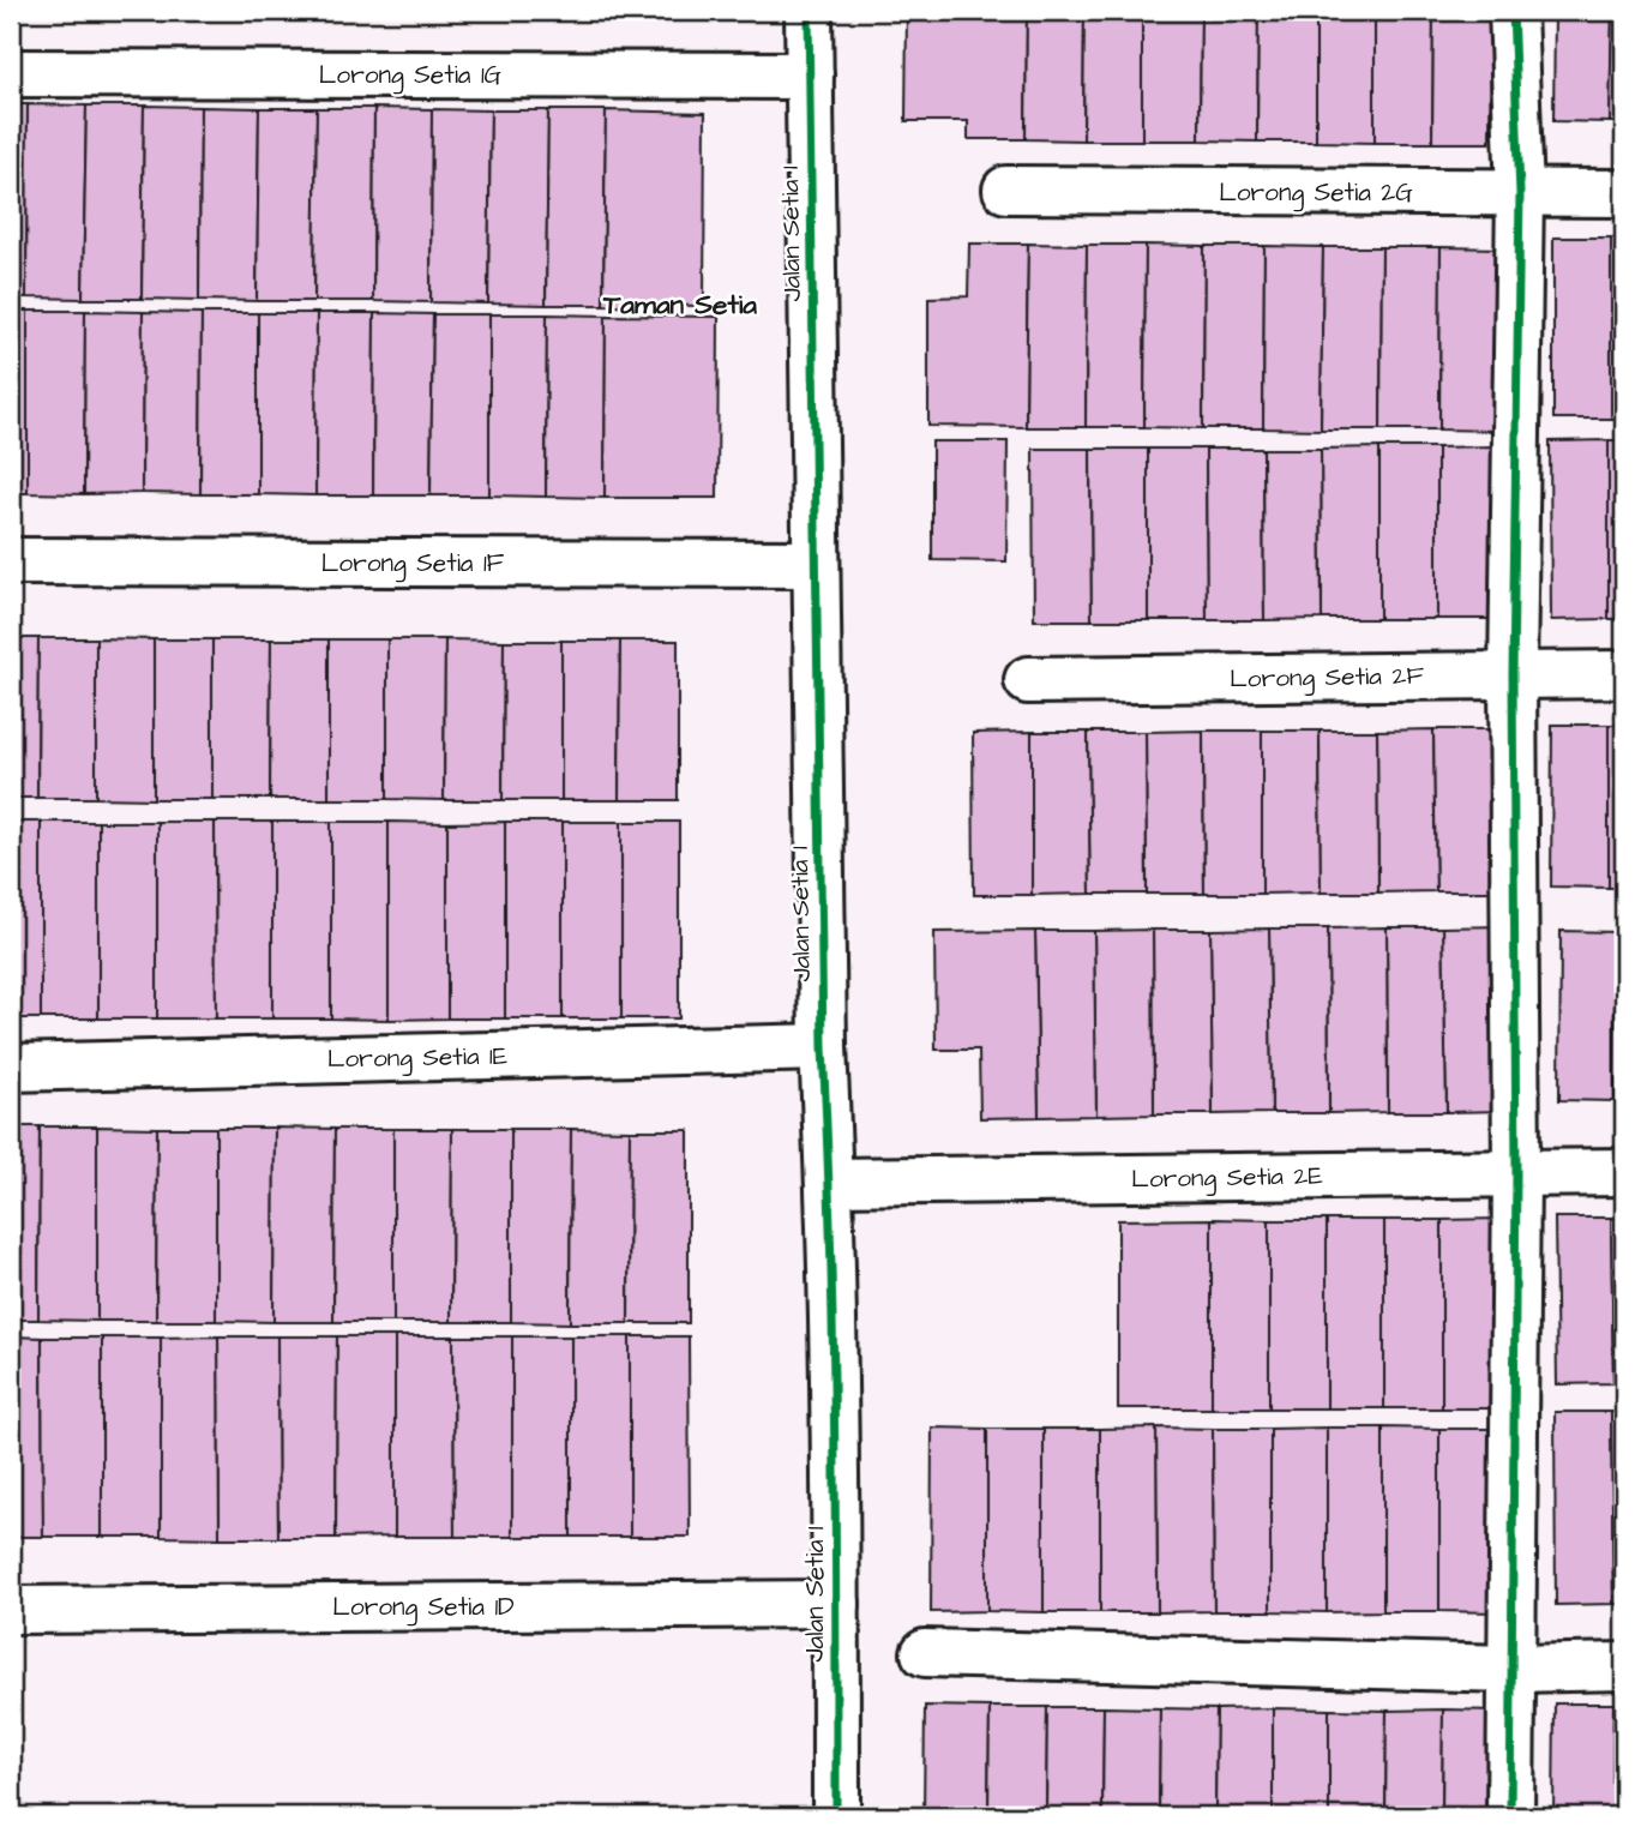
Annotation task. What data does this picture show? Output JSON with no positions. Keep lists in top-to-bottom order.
{
  "streets": {
    "street": [
      "Lorong Setia 1G",
      "Lorong Setia 2G",
      "Jalan Setia 1",
      "Lorong Setia 1F",
      "Lorong Setia 2F",
      "Lorong Setia 1E",
      "Lorong Setia 2E",
      "Lorong Setia 1D"
    ]
  },
  "crossings": [
    ["Lorong Setia 1G", "Jalan Setia 1"],
    ["Jalan Setia 1", "Lorong Setia 1F"],
    ["Jalan Setia 1", "Lorong Setia 1E"],
    ["Jalan Setia 1", "Lorong Setia 2E"],
    ["Jalan Setia 1", "Lorong Setia 1D"]
  ],
  "districts": ["Taman Setia"]
}
